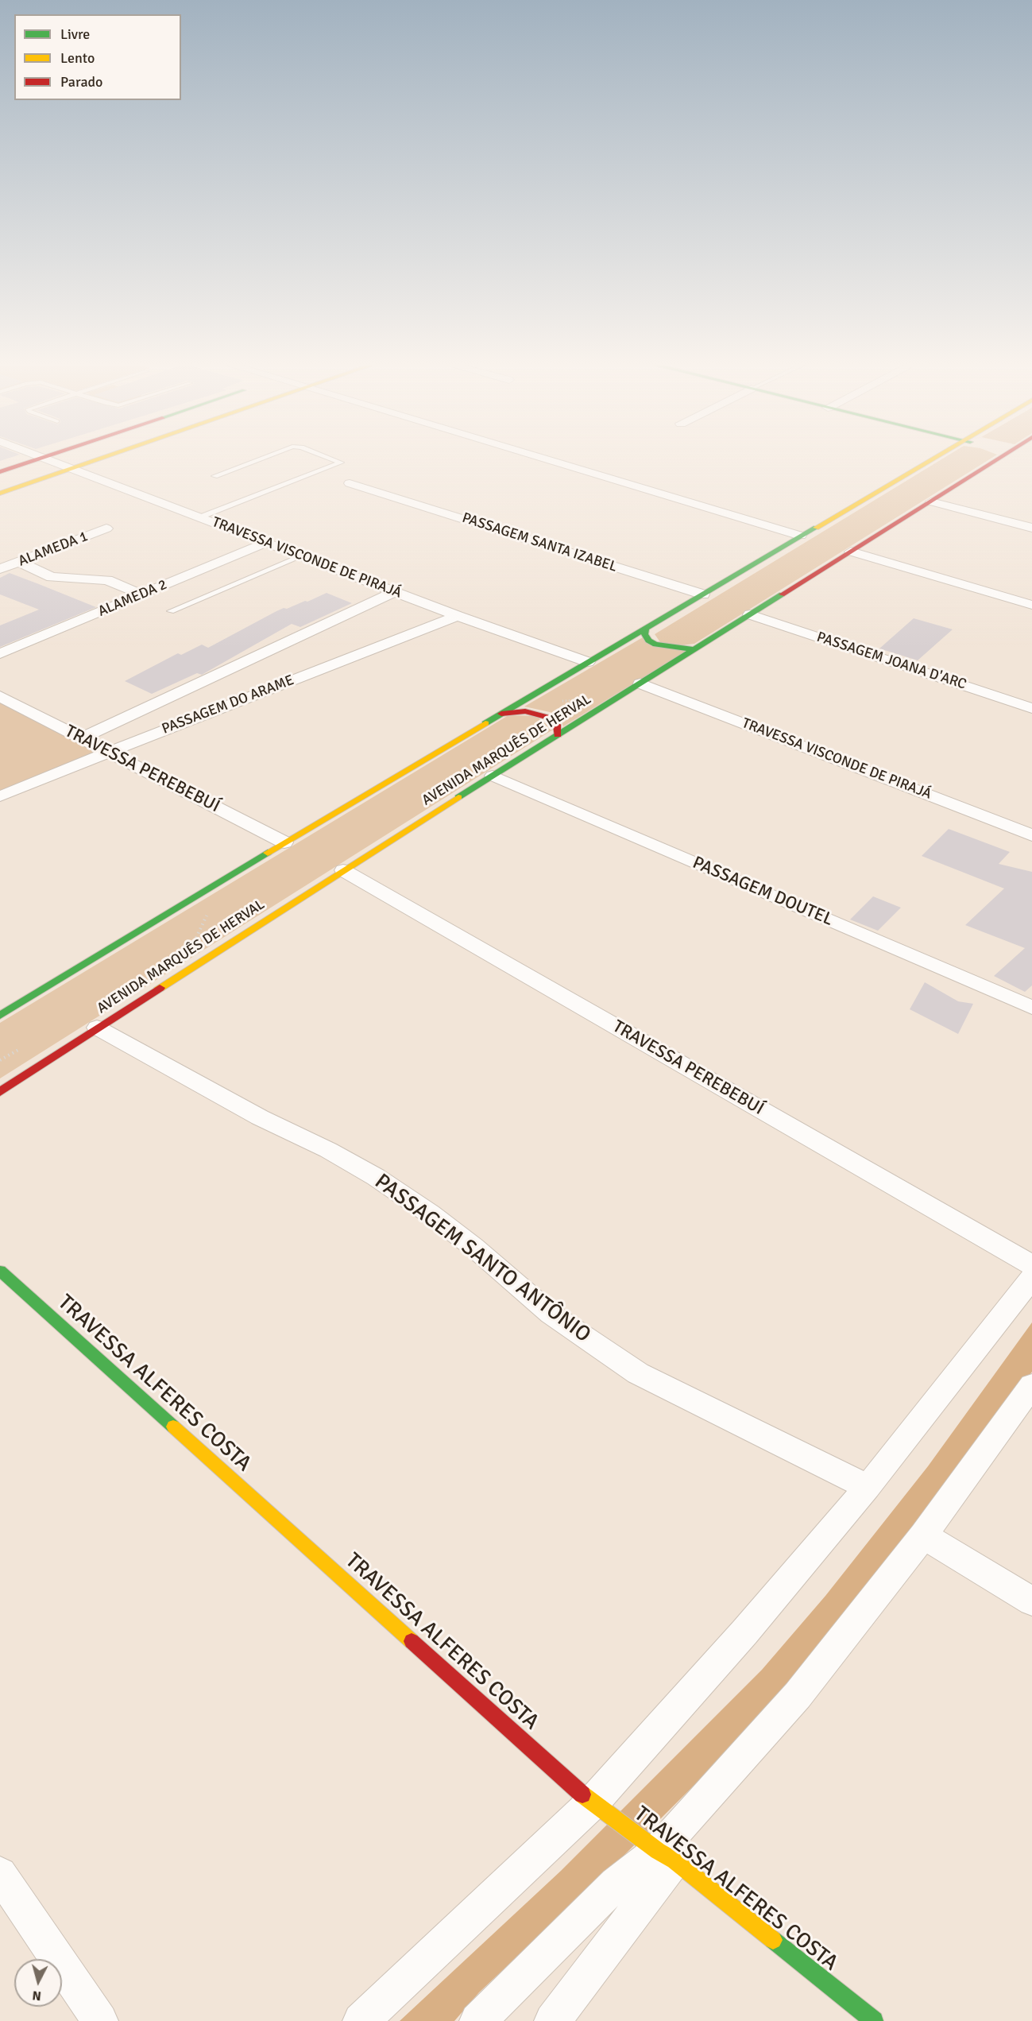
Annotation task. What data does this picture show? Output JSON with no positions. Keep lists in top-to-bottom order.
{
  "streets": {
    "main road": ["AVENIDA MARQUÊS DE HERVAL", "TRAVESSA ALFERES COSTA"],
    "street": [
      "PASSAGEM SANTA IZABEL",
      "ALAMEDA 1",
      "TRAVESSA VISCONDE DE PIRAJÁ",
      "ALAMEDA 2",
      "PASSAGEM JOANA D'ARC",
      "PASSAGEM DO ARAME",
      "TRAVESSA PEREBEBUÍ",
      "PASSAGEM DOUTEL",
      "PASSAGEM SANTO ANTÔNIO"
    ]
  },
  "crossings": [
    ["PASSAGEM SANTA IZABEL", "AVENIDA MARQUÊS DE HERVAL"],
    ["TRAVESSA VISCONDE DE PIRAJÁ", "ALAMEDA 2"],
    ["TRAVESSA VISCONDE DE PIRAJÁ", "PASSAGEM DO ARAME"],
    ["TRAVESSA VISCONDE DE PIRAJÁ", "AVENIDA MARQUÊS DE HERVAL"],
    ["PASSAGEM JOANA D'ARC", "AVENIDA MARQUÊS DE HERVAL"],
    ["PASSAGEM DO ARAME", "TRAVESSA PEREBEBUÍ"],
    ["AVENIDA MARQUÊS DE HERVAL", "TRAVESSA PEREBEBUÍ"],
    ["AVENIDA MARQUÊS DE HERVAL", "PASSAGEM DOUTEL"],
    ["AVENIDA MARQUÊS DE HERVAL", "PASSAGEM SANTO ANTÔNIO"]
  ],
  "legend": ["Livre", "Lento", "Parado"],
  "north": "bottom"
}
